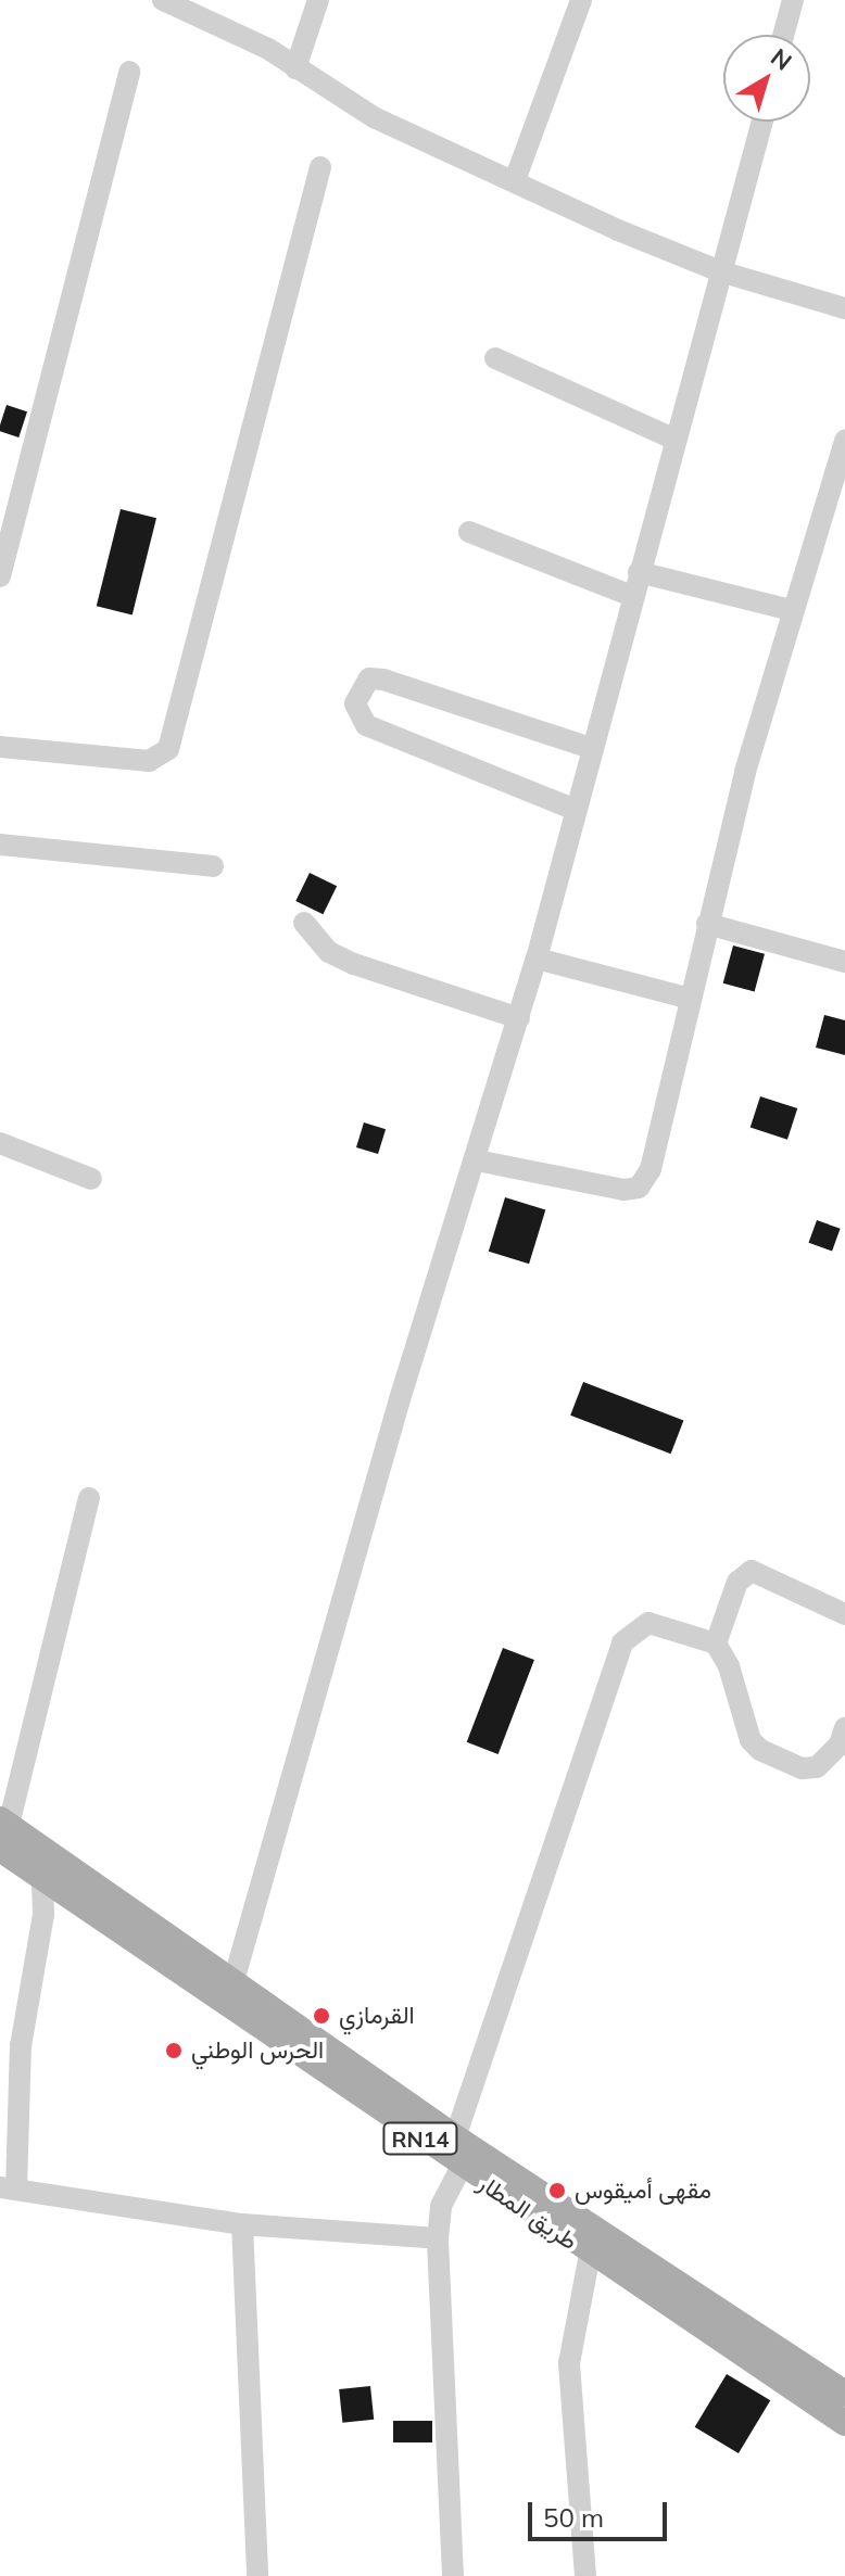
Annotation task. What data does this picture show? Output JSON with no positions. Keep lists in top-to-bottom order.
{
  "streets": {
    "main road": ["RN14", "طريق المطار"]
  },
  "places": ["القرمازي", "الحرس الوطني", "مقهى أميقوس"],
  "scale_bar": "50 m",
  "north": "top right"
}
